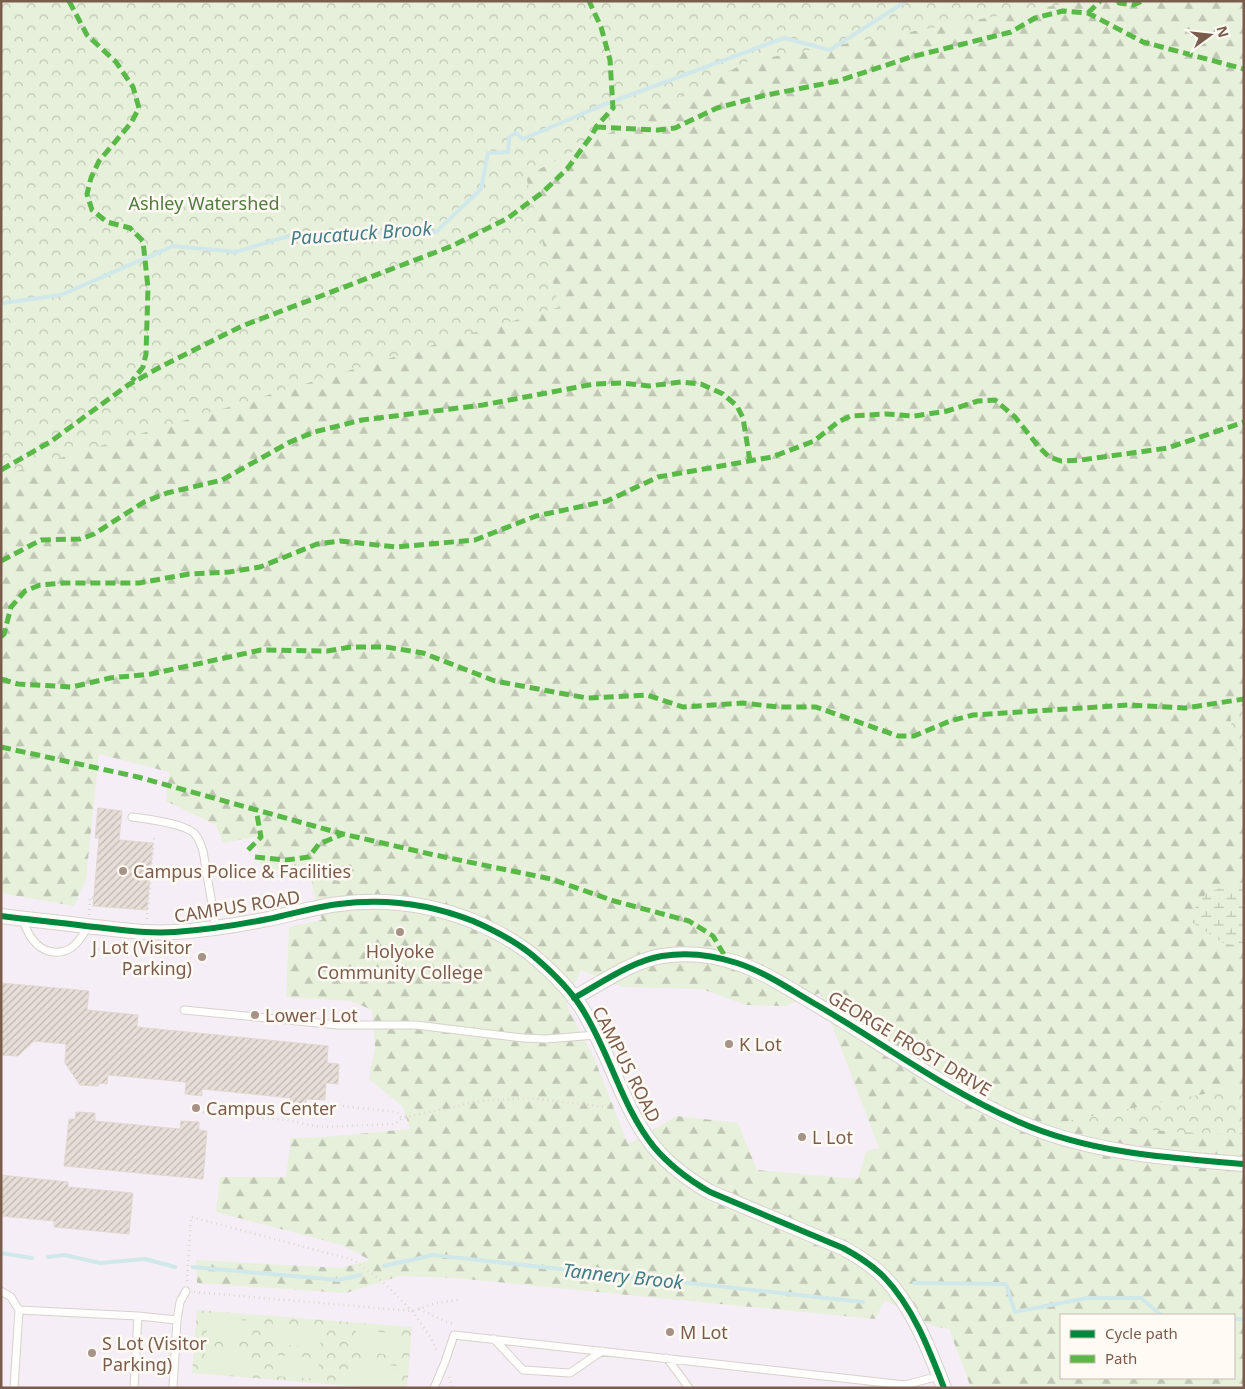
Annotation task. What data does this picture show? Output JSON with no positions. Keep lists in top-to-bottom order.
{
  "streets": {
    "street": ["CAMPUS ROAD", "GEORGE FROST DRIVE"]
  },
  "crossings": [
    ["CAMPUS ROAD", "GEORGE FROST DRIVE"]
  ],
  "water": ["Paucatuck Brook", "Tannery Brook"],
  "parks": ["Ashley Watershed"],
  "places": [
    "Campus Police & Facilities",
    "Holyoke Community College",
    "J Lot (Visitor Parking)",
    "Lower J Lot",
    "K Lot",
    "Campus Center",
    "L Lot",
    "M Lot",
    "S Lot (Visitor Parking)"
  ],
  "legend": ["Cycle path", "Path"],
  "north": "right"
}
